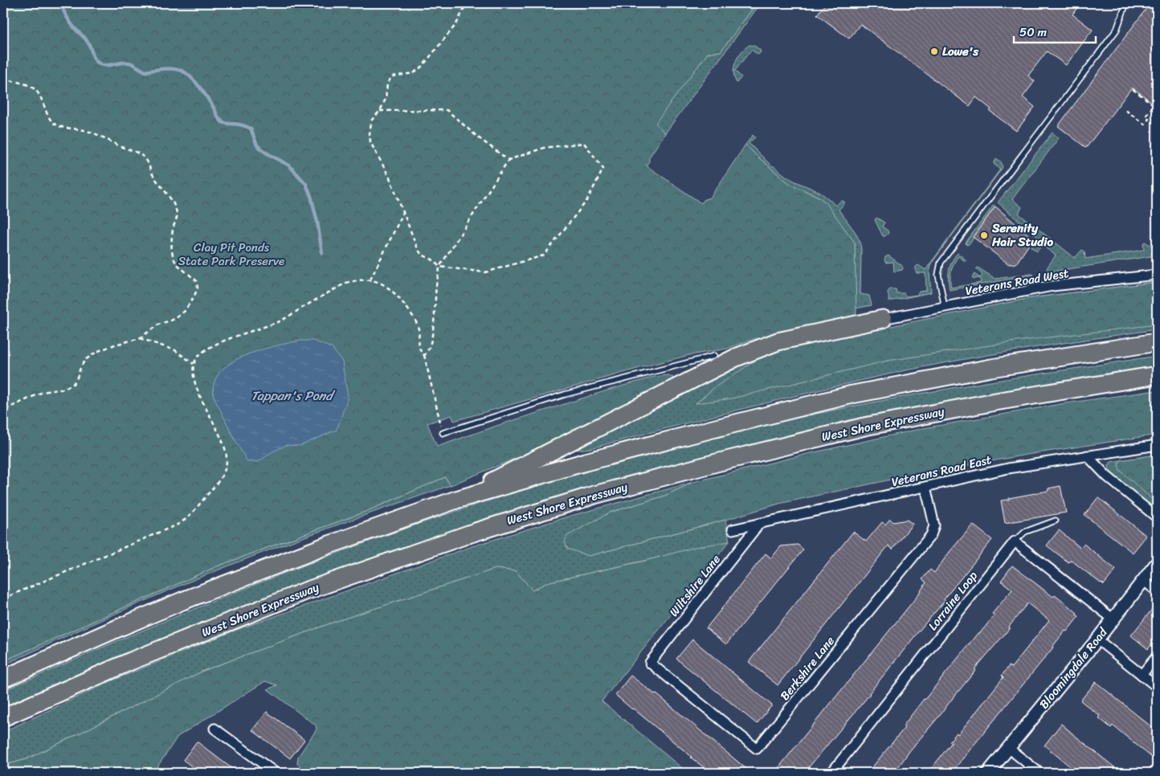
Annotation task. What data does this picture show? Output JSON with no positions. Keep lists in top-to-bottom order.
{
  "streets": {
    "highway": ["West Shore Expressway"],
    "street": [
      "Veterans Road West",
      "Veterans Road East",
      "Wiltshire Lane",
      "Lorraine Loop",
      "Berkshire Lane",
      "Bloomingdale Road"
    ]
  },
  "crossings": [
    ["Veterans Road East", "Wiltshire Lane"],
    ["Veterans Road East", "Berkshire Lane"],
    ["Wiltshire Lane", "Berkshire Lane"]
  ],
  "water": ["Tappan's Pond"],
  "parks": ["Clay Pit Ponds State Park Preserve"],
  "places": ["Lowe's", "Serenity Hair Studio"],
  "scale_bar": "50 m"
}
